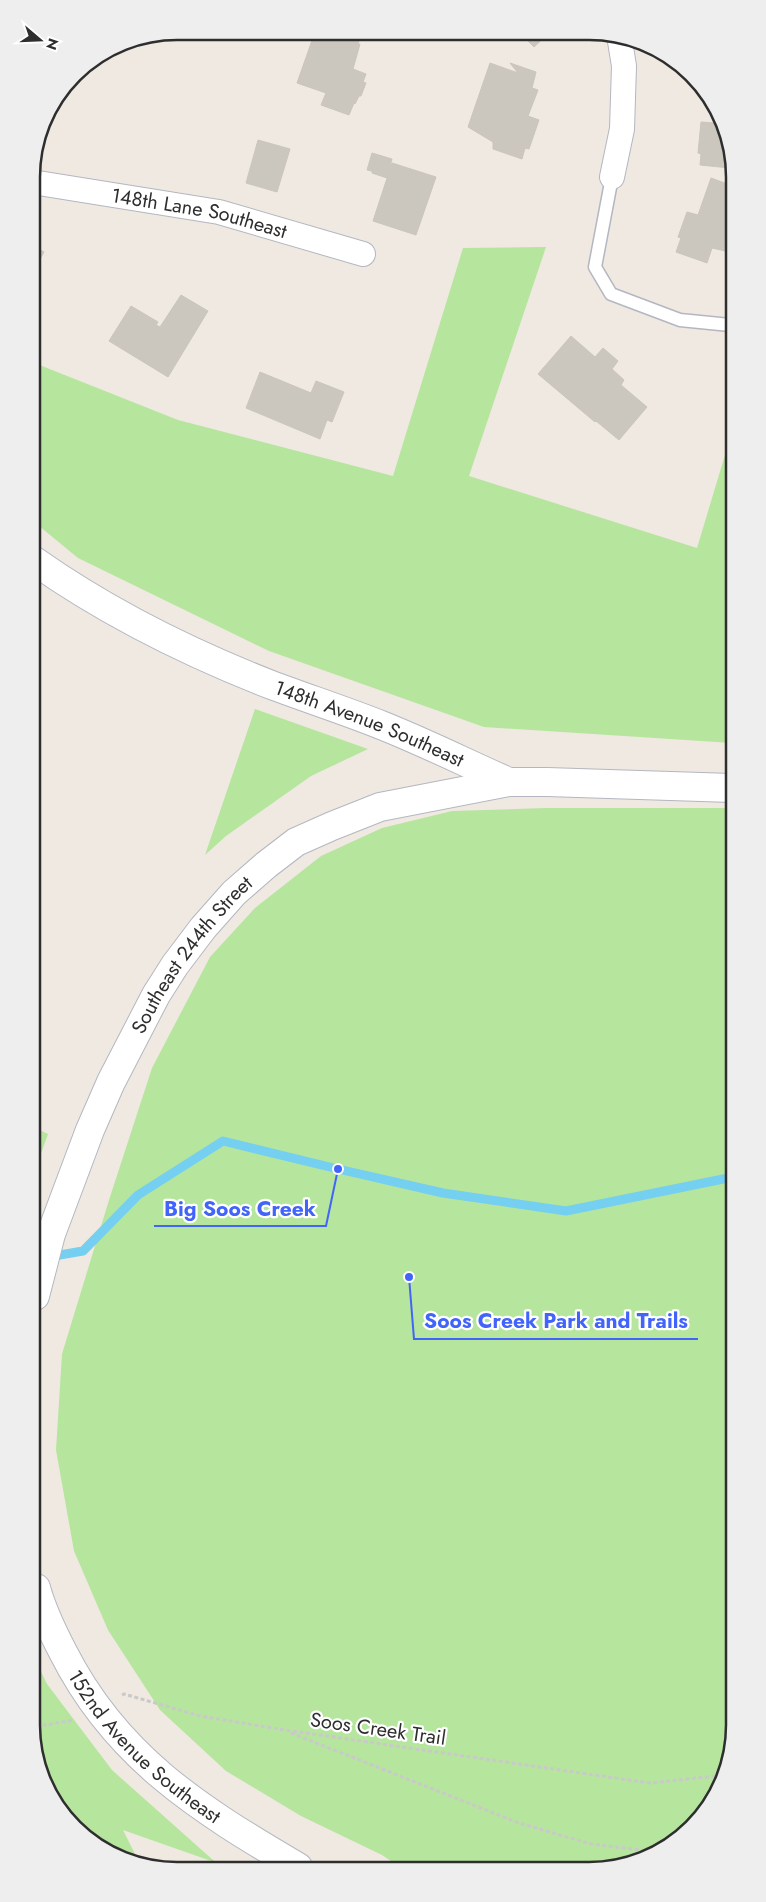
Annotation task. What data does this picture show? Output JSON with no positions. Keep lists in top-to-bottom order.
{
  "streets": {
    "main road": ["148th Avenue Southeast", "Southeast 244th Street", "152nd Avenue Southeast"],
    "street": ["148th Lane Southeast"],
    "path": ["Soos Creek Trail"]
  },
  "crossings": [
    ["148th Avenue Southeast", "Southeast 244th Street"],
    ["Soos Creek Trail", "152nd Avenue Southeast"]
  ],
  "places": ["Big Soos Creek", "Soos Creek Park and Trails"],
  "north": "right"
}
